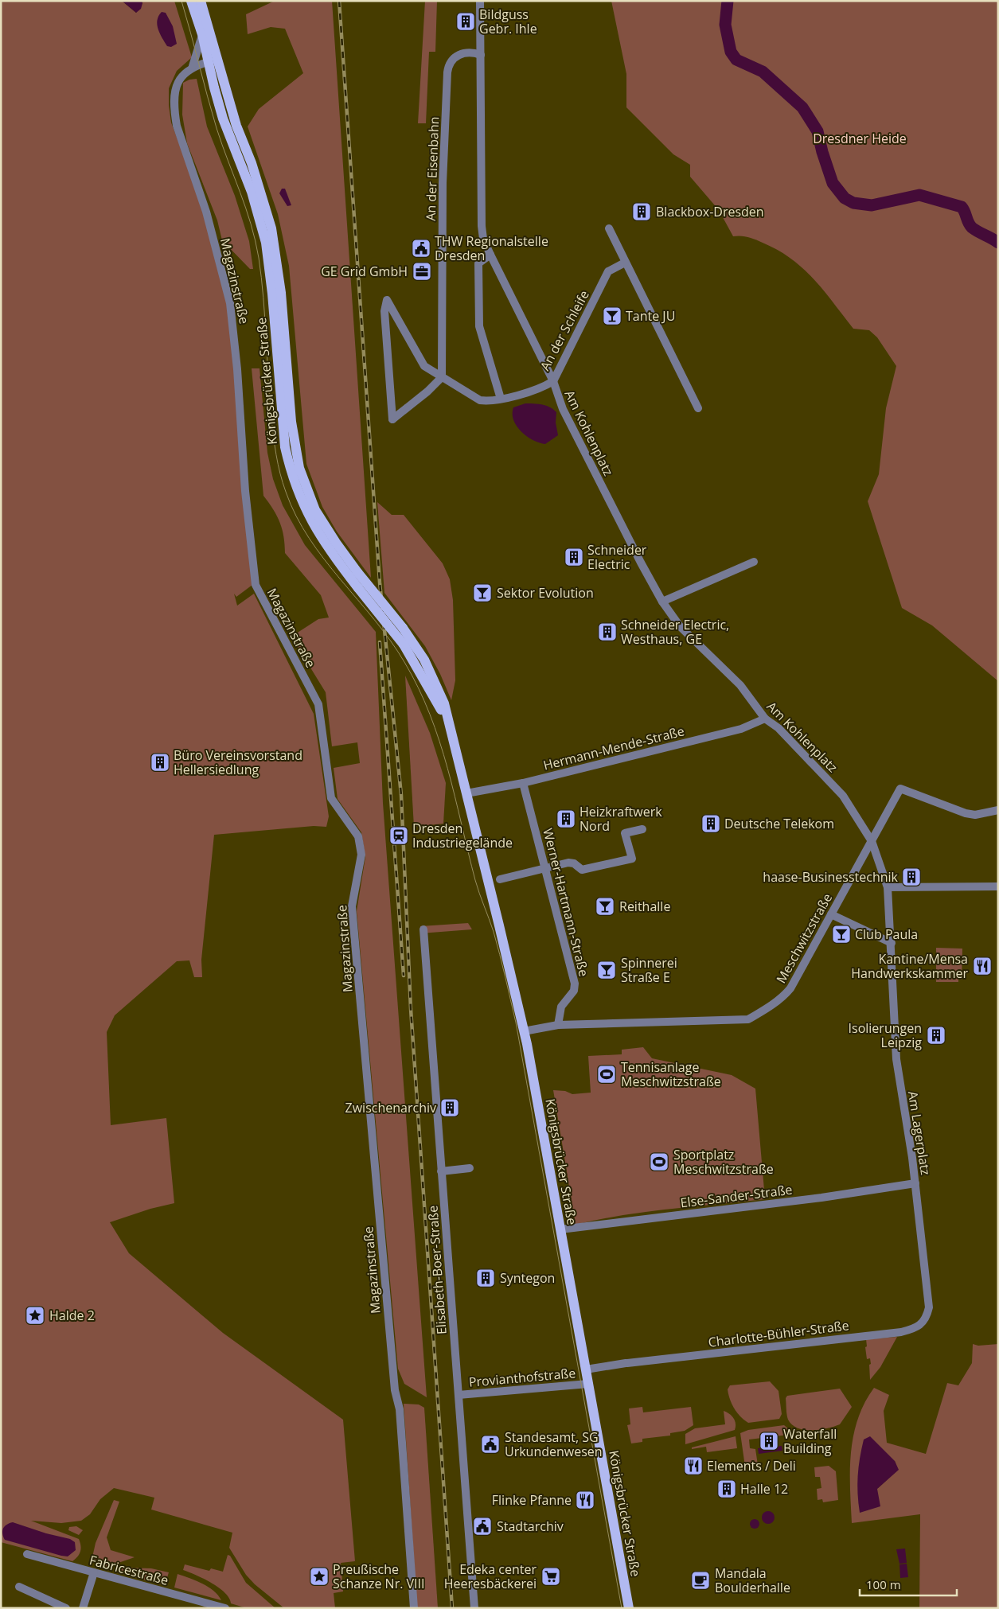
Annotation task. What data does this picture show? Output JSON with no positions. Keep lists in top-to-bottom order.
{
  "streets": {
    "main road": ["Königsbrücker Straße"],
    "street": [
      "An der Eisenbahn",
      "Magazinstraße",
      "An der Schleife",
      "Am Kohlenplatz",
      "Hermann-Mende-Straße",
      "Werner-Hartmann-Straße",
      "Meschwitzstraße",
      "Am Lagerplatz",
      "Else-Sander-Straße",
      "Elisabeth-Boer-Straße",
      "Charlotte-Bühler-Straße",
      "Provianthofstraße",
      "Fabricestraße"
    ]
  },
  "crossings": [
    ["An der Eisenbahn", "An der Schleife"],
    ["An der Eisenbahn", "Am Kohlenplatz"],
    ["Magazinstraße", "Königsbrücker Straße"],
    ["An der Schleife", "Am Kohlenplatz"],
    ["Königsbrücker Straße", "Hermann-Mende-Straße"],
    ["Königsbrücker Straße", "Meschwitzstraße"],
    ["Königsbrücker Straße", "Else-Sander-Straße"],
    ["Königsbrücker Straße", "Charlotte-Bühler-Straße"],
    ["Königsbrücker Straße", "Provianthofstraße"],
    ["Am Kohlenplatz", "Hermann-Mende-Straße"],
    ["Am Kohlenplatz", "Meschwitzstraße"],
    ["Am Kohlenplatz", "Am Lagerplatz"],
    ["Hermann-Mende-Straße", "Werner-Hartmann-Straße"],
    ["Werner-Hartmann-Straße", "Meschwitzstraße"],
    ["Meschwitzstraße", "Am Lagerplatz"],
    ["Am Lagerplatz", "Else-Sander-Straße"],
    ["Am Lagerplatz", "Charlotte-Bühler-Straße"],
    ["Elisabeth-Boer-Straße", "Provianthofstraße"]
  ],
  "parks": ["Dresdner Heide"],
  "places": {
    "building": [
      "Bildguss Gebr. Ihle",
      "Blackbox-Dresden",
      "Schneider Electric",
      "Schneider Electric, Westhaus, GE",
      "Büro Vereinsvorstand Hellersiedlung",
      "Heizkraftwerk Nord",
      "Deutsche Telekom",
      "haase-Businesstechnik",
      "Isolierungen Leipzig",
      "Zwischenarchiv",
      "Syntegon",
      "Waterfall Building",
      "Halle 12"
    ],
    "public building": ["THW Regionalstelle Dresden", "Standesamt, SG Urkundenwesen", "Stadtarchiv"],
    "office": ["GE Grid GmbH"],
    "bar": [
      "Tante JU",
      "Sektor Evolution",
      "Reithalle",
      "Club Paula",
      "Spinnerei Straße E"
    ],
    "station": ["Dresden Industriegelände"],
    "restaurant": ["Kantine/Mensa Handwerkskammer", "Elements / Deli", "Flinke Pfanne"],
    "sports": ["Tennisanlage Meschwitzstraße", "Sportplatz Meschwitzstraße"],
    "place": ["Halde 2", "Preußische Schanze Nr. VIII"],
    "supermarket": ["Edeka center Heeresbäckerei"],
    "cafe": ["Mandala Boulderhalle"]
  },
  "scale_bar": "100 m"
}
